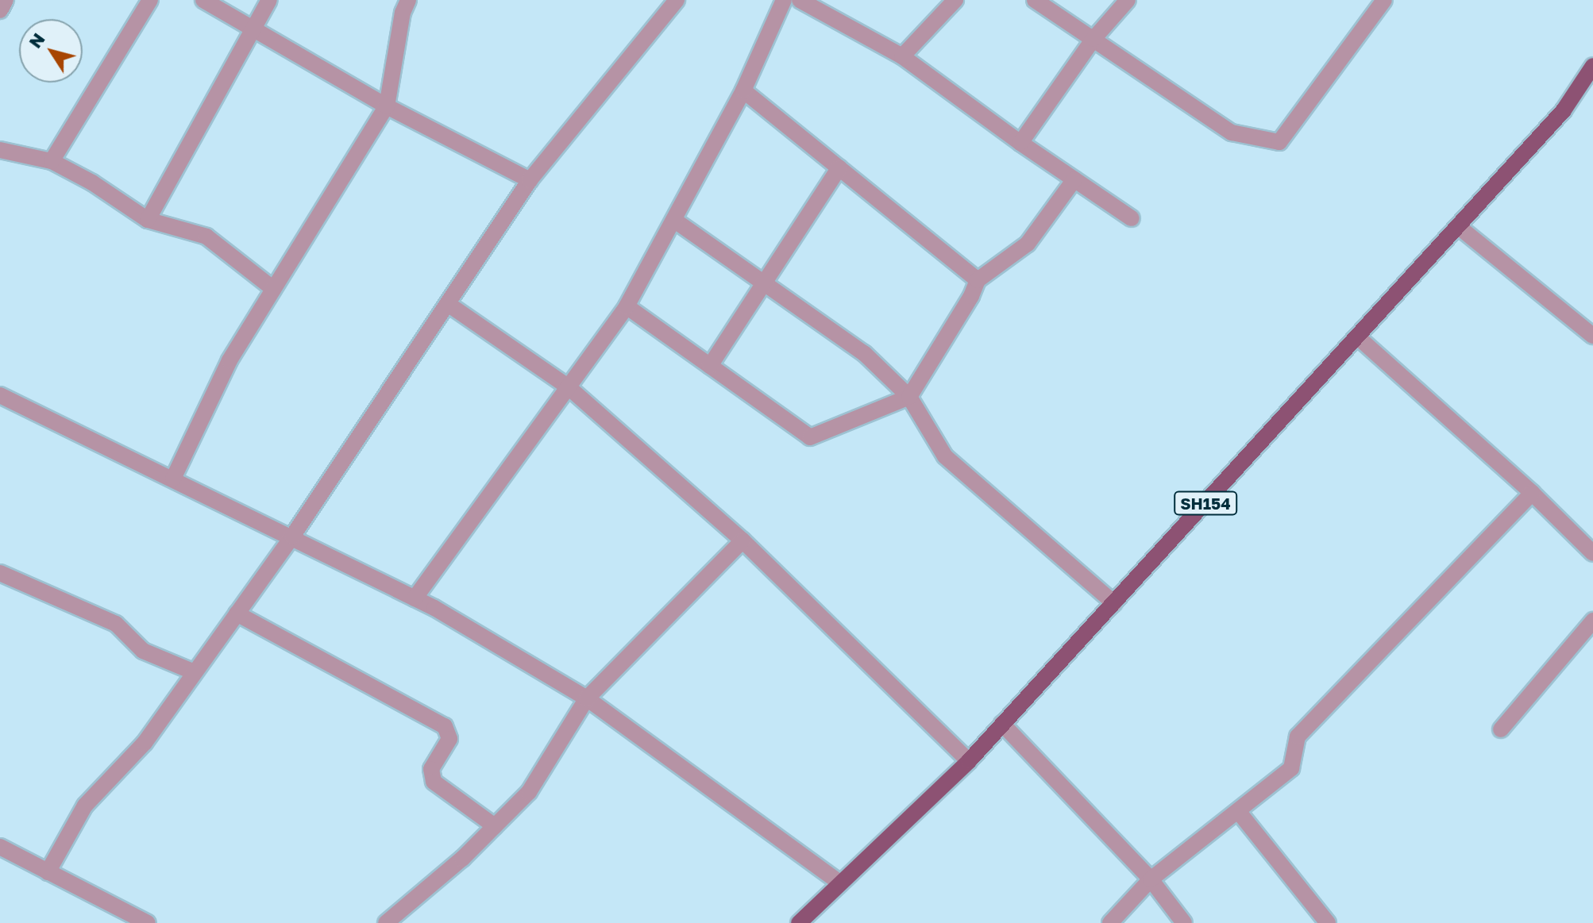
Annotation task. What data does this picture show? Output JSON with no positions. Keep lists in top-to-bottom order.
{
  "streets": {
    "main road": ["SH154"]
  },
  "north": "top left"
}
